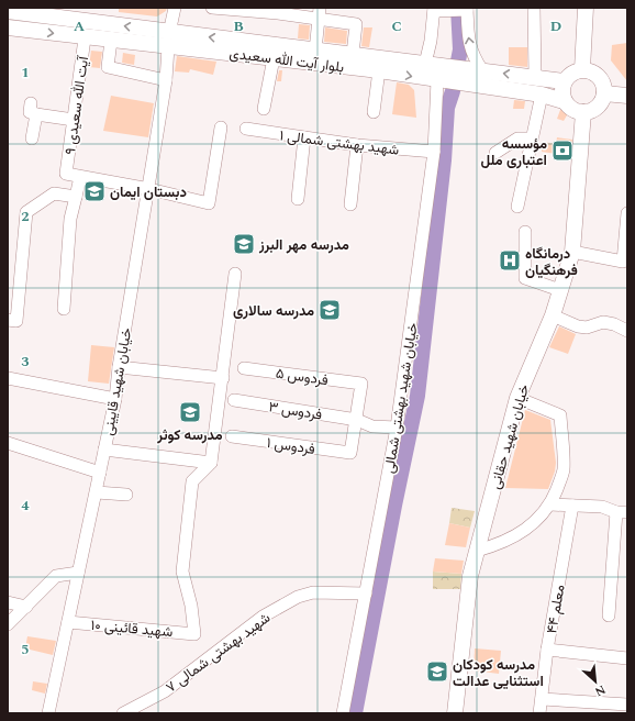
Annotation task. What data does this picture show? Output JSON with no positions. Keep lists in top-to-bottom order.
{
  "streets": {
    "main road": ["بلوار آیت الله سعیدی", "خیابان شهید حقانی"],
    "street": [
      "آیت الله سعیدی ۹",
      "شهید بهشتی شمالی ۱",
      "فردوس ۵",
      "خیابان شهید قایینی",
      "خیابان شهید بهشتی شمالی",
      "فردوس ۳",
      "فردوس ۱",
      "معلم ۴۴",
      "شهید قائینی ۱۰",
      "شهید بهشتی شمالی ۷"
    ]
  },
  "crossings": [
    ["بلوار آیت الله سعیدی", "آیت الله سعیدی ۹"],
    ["بلوار آیت الله سعیدی", "خیابان شهید قایینی"],
    ["بلوار آیت الله سعیدی", "خیابان شهید بهشتی شمالی"],
    ["بلوار آیت الله سعیدی", "خیابان شهید حقانی"],
    ["شهید بهشتی شمالی ۱", "خیابان شهید بهشتی شمالی"],
    ["فردوس ۵", "فردوس ۳"],
    ["فردوس ۵", "فردوس ۱"],
    ["خیابان شهید قایینی", "شهید قائینی ۱۰"],
    ["خیابان شهید بهشتی شمالی", "فردوس ۳"],
    ["خیابان شهید بهشتی شمالی", "شهید بهشتی شمالی ۷"],
    ["فردوس ۳", "فردوس ۱"]
  ],
  "places": {
    "bank": ["مؤسسه اعتباری ملل"],
    "school or university": [
      "دبستان ایمان",
      "مدرسه مهر البرز",
      "مدرسه سالاری",
      "مدرسه کوثر",
      "مدرسه کودکان استثنایی عدالت"
    ],
    "hospital": ["درمانگاه فرهنگیان"]
  },
  "north": "bottom right",
  "grid": {
    "columns": [
      "A",
      "B",
      "C",
      "D"
    ],
    "rows": [
      "1",
      "2",
      "3",
      "4",
      "5"
    ]
  }
}
